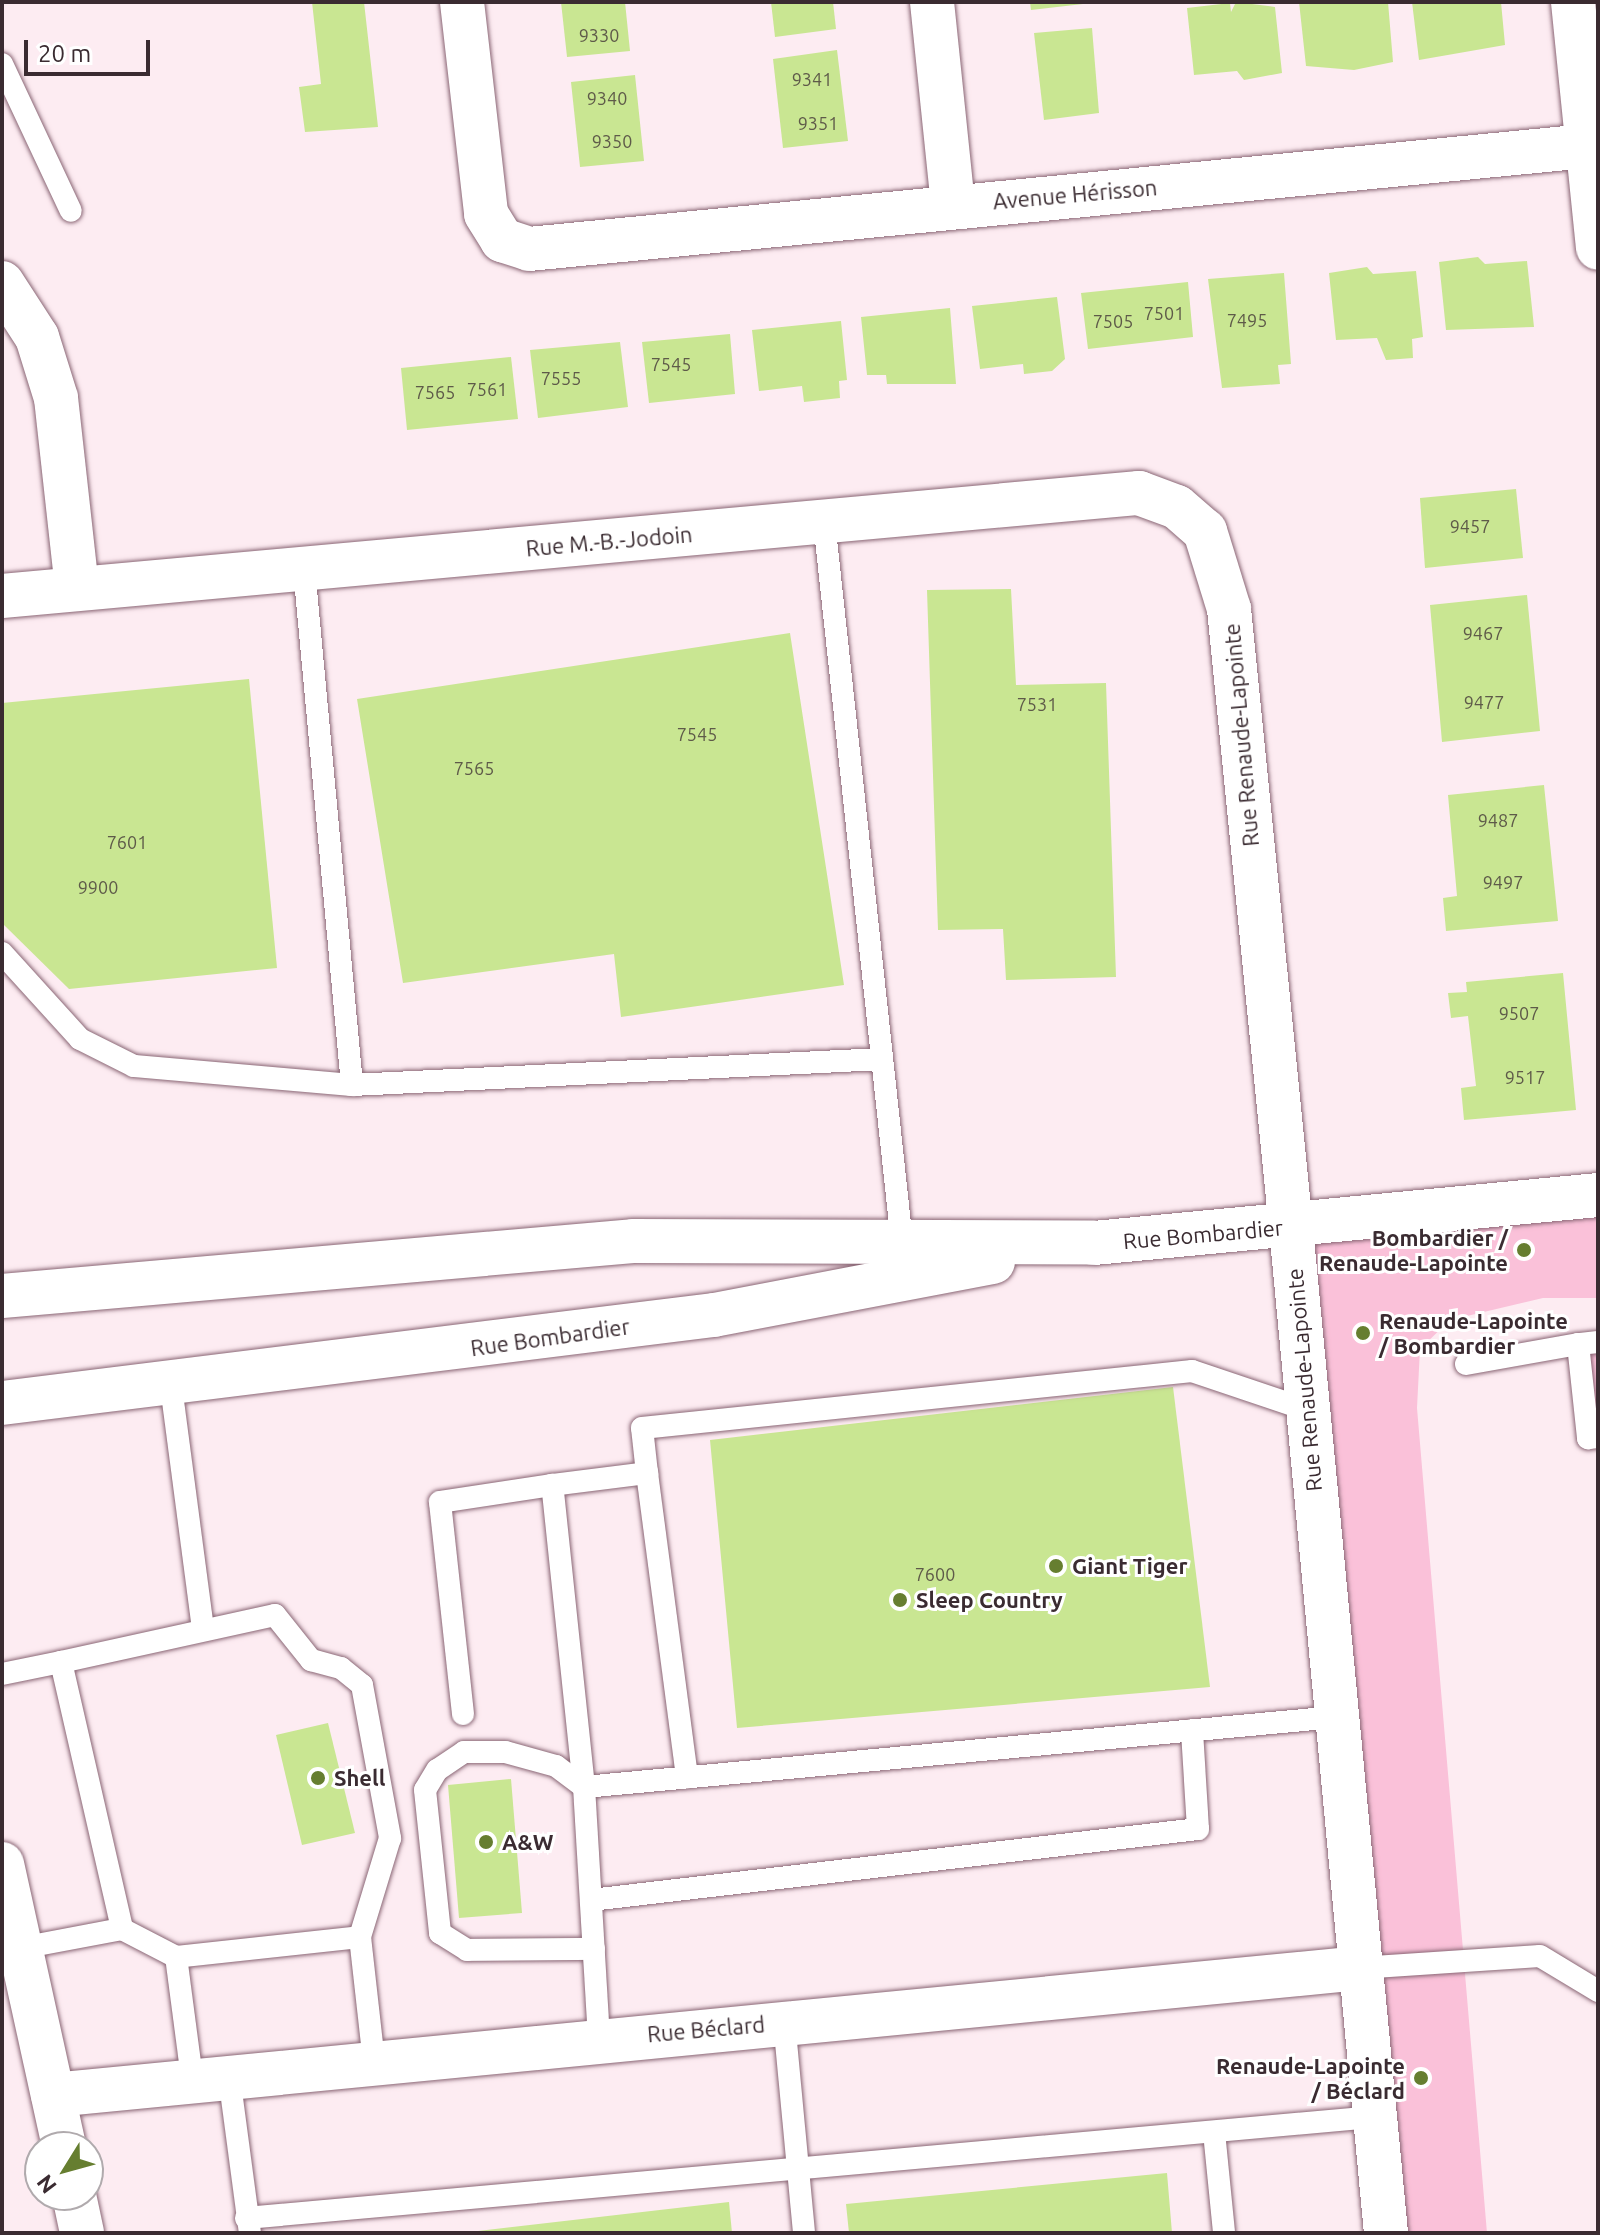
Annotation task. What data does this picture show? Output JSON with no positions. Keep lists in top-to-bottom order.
{
  "streets": {
    "street": [
      "Avenue Hérisson",
      "Rue M.-B.-Jodoin",
      "Rue Renaude-Lapointe",
      "Rue Bombardier",
      "Rue Béclard"
    ]
  },
  "crossings": [
    ["Rue M.-B.-Jodoin", "Rue Renaude-Lapointe"],
    ["Rue Renaude-Lapointe", "Rue Bombardier"],
    ["Rue Renaude-Lapointe", "Rue Béclard"]
  ],
  "places": [
    "Bombardier / Renaude-Lapointe",
    "Renaude-Lapointe / Bombardier",
    "Giant Tiger",
    "Sleep Country",
    "Shell",
    "A&W",
    "Renaude-Lapointe / Béclard"
  ],
  "house_numbers": [
    "9330",
    "9341",
    "9340",
    "9351",
    "9350",
    "7501",
    "7495",
    "7505",
    "7545",
    "7555",
    "7561",
    "7565",
    "9457",
    "9467",
    "9477",
    "7531",
    "7545",
    "7565",
    "9487",
    "7601",
    "9497",
    "9900",
    "9507",
    "9517",
    "7600"
  ],
  "scale_bar": "20 m",
  "north": "bottom left"
}
